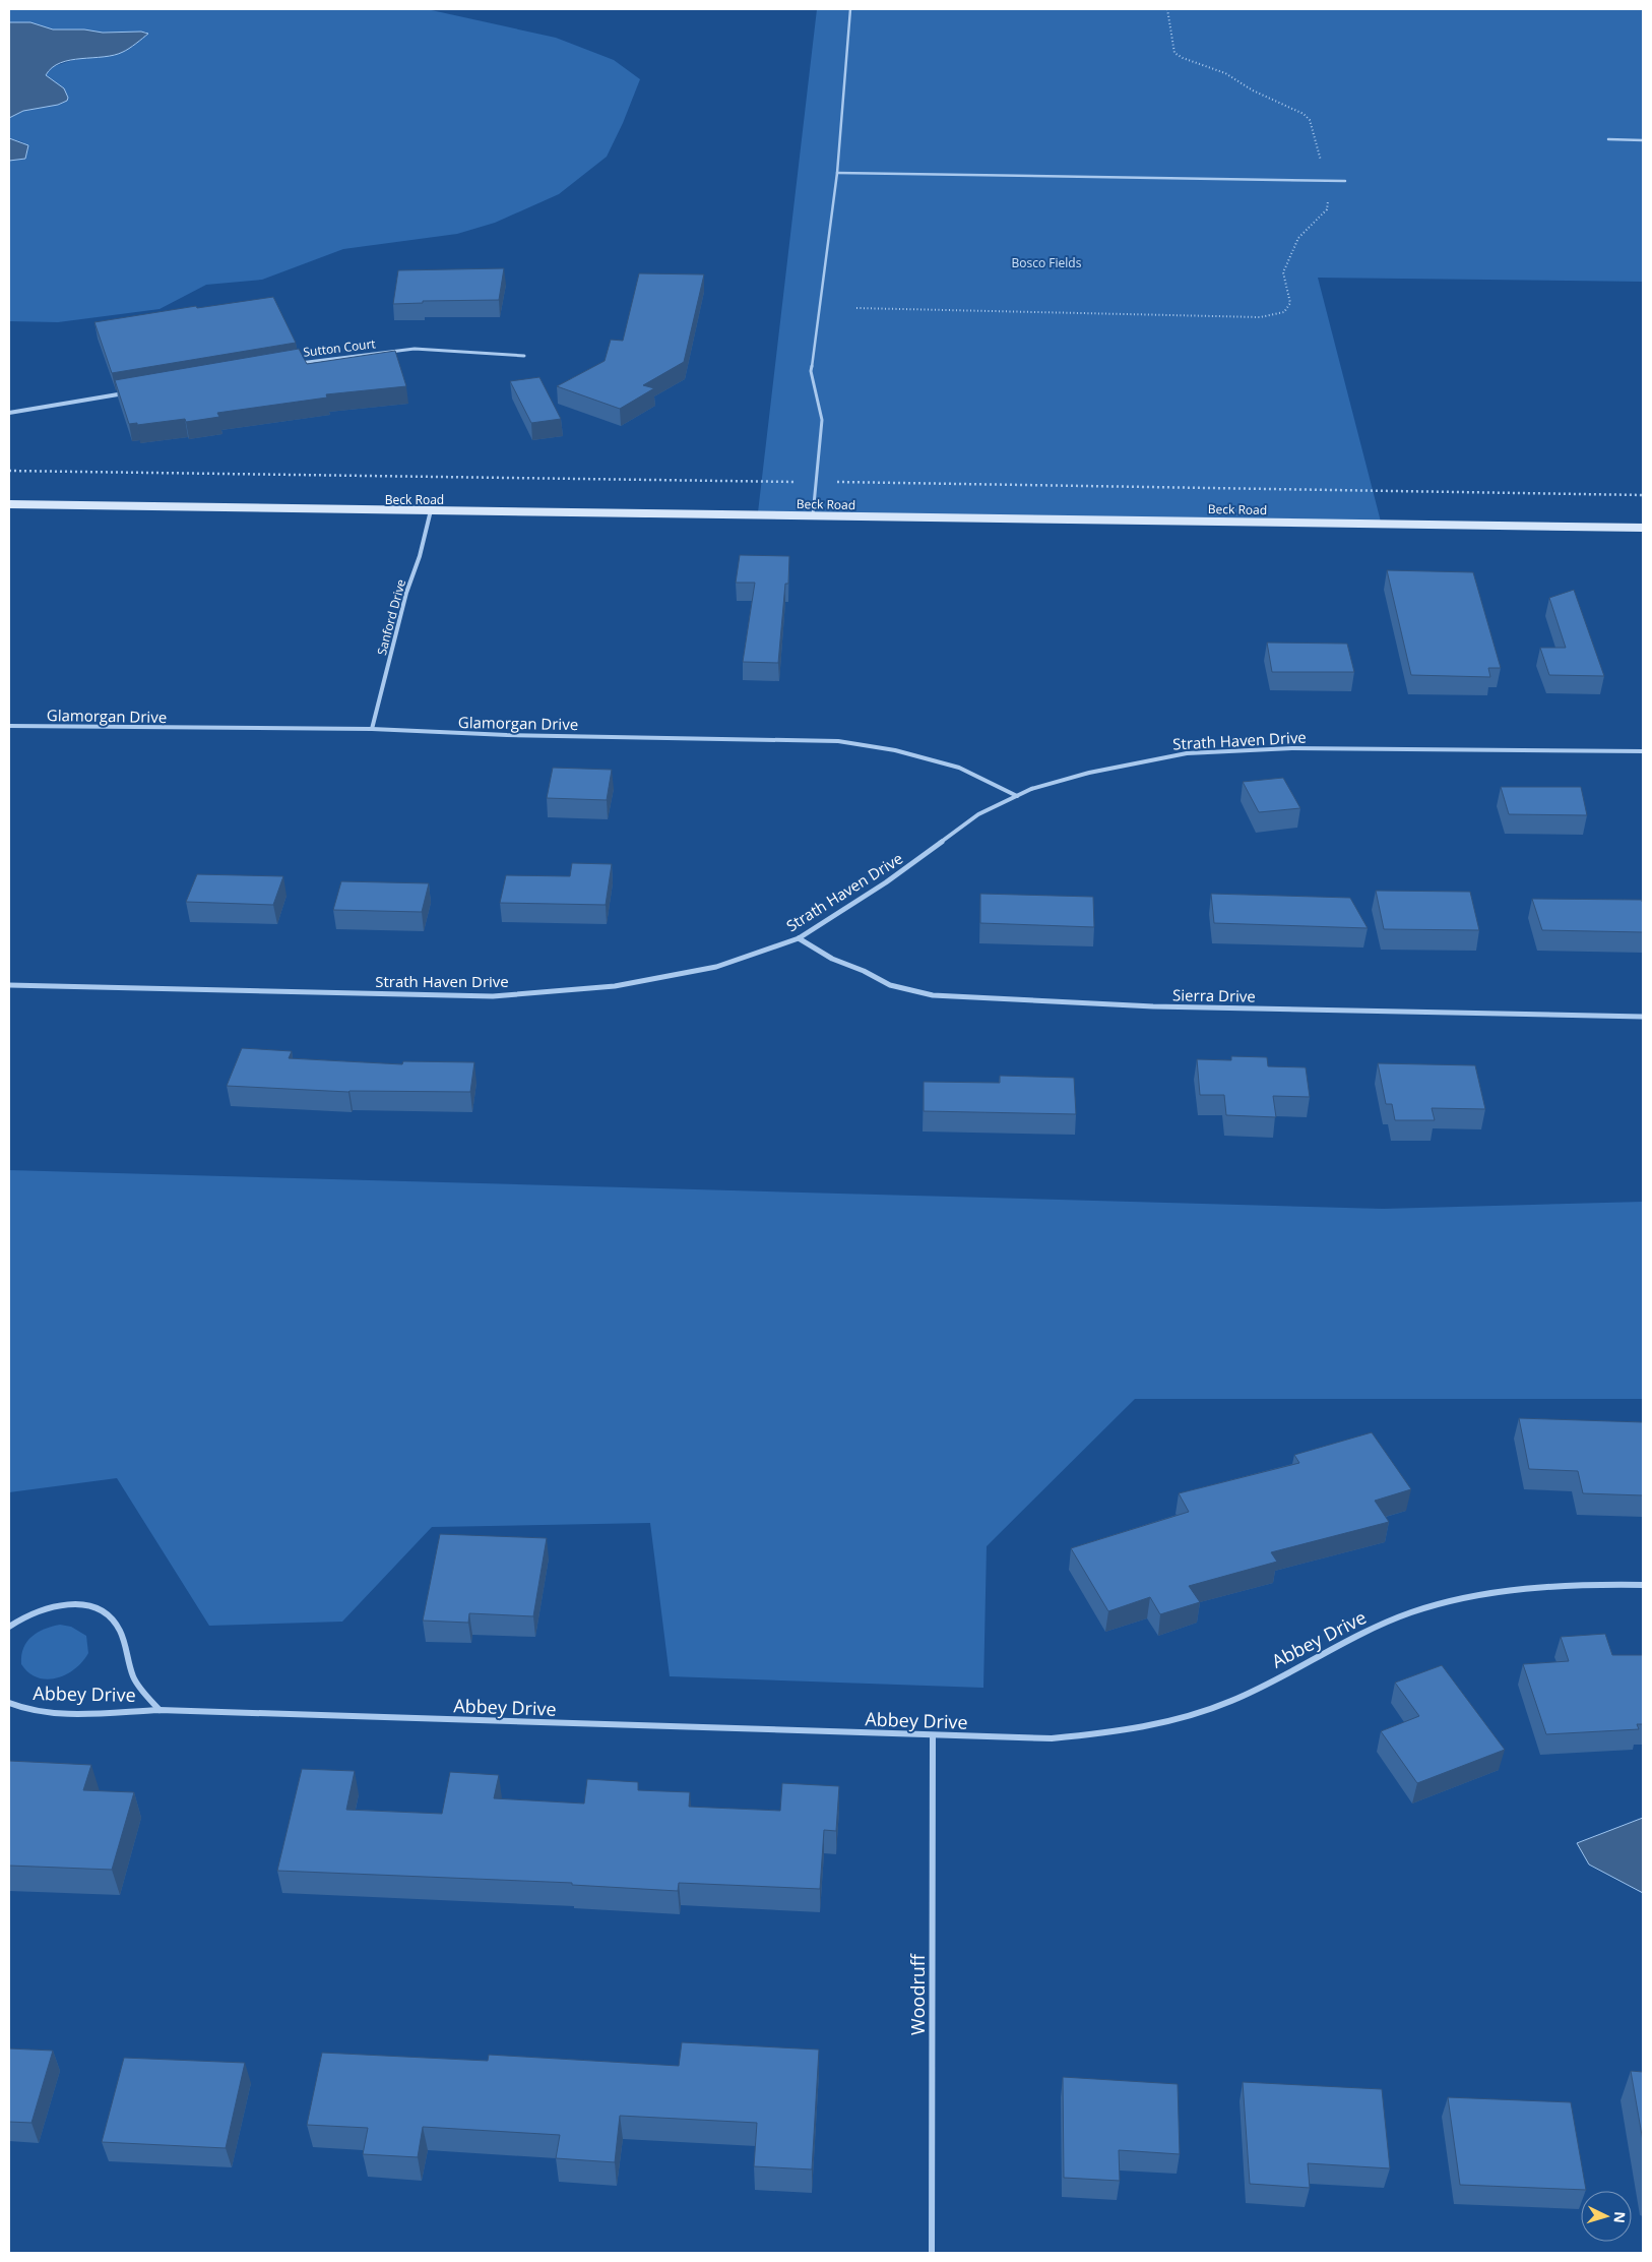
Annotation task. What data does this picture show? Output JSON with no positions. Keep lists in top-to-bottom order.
{
  "streets": {
    "main road": ["Beck Road"],
    "street": [
      "Sutton Court",
      "Sanford Drive",
      "Glamorgan Drive",
      "Strath Haven Drive",
      "Sierra Drive",
      "Abbey Drive",
      "Woodruff"
    ]
  },
  "crossings": [
    ["Beck Road", "Sanford Drive"],
    ["Sanford Drive", "Glamorgan Drive"],
    ["Glamorgan Drive", "Strath Haven Drive"],
    ["Strath Haven Drive", "Sierra Drive"],
    ["Abbey Drive", "Woodruff"]
  ],
  "parks": ["Bosco Fields"],
  "north": "right"
}
